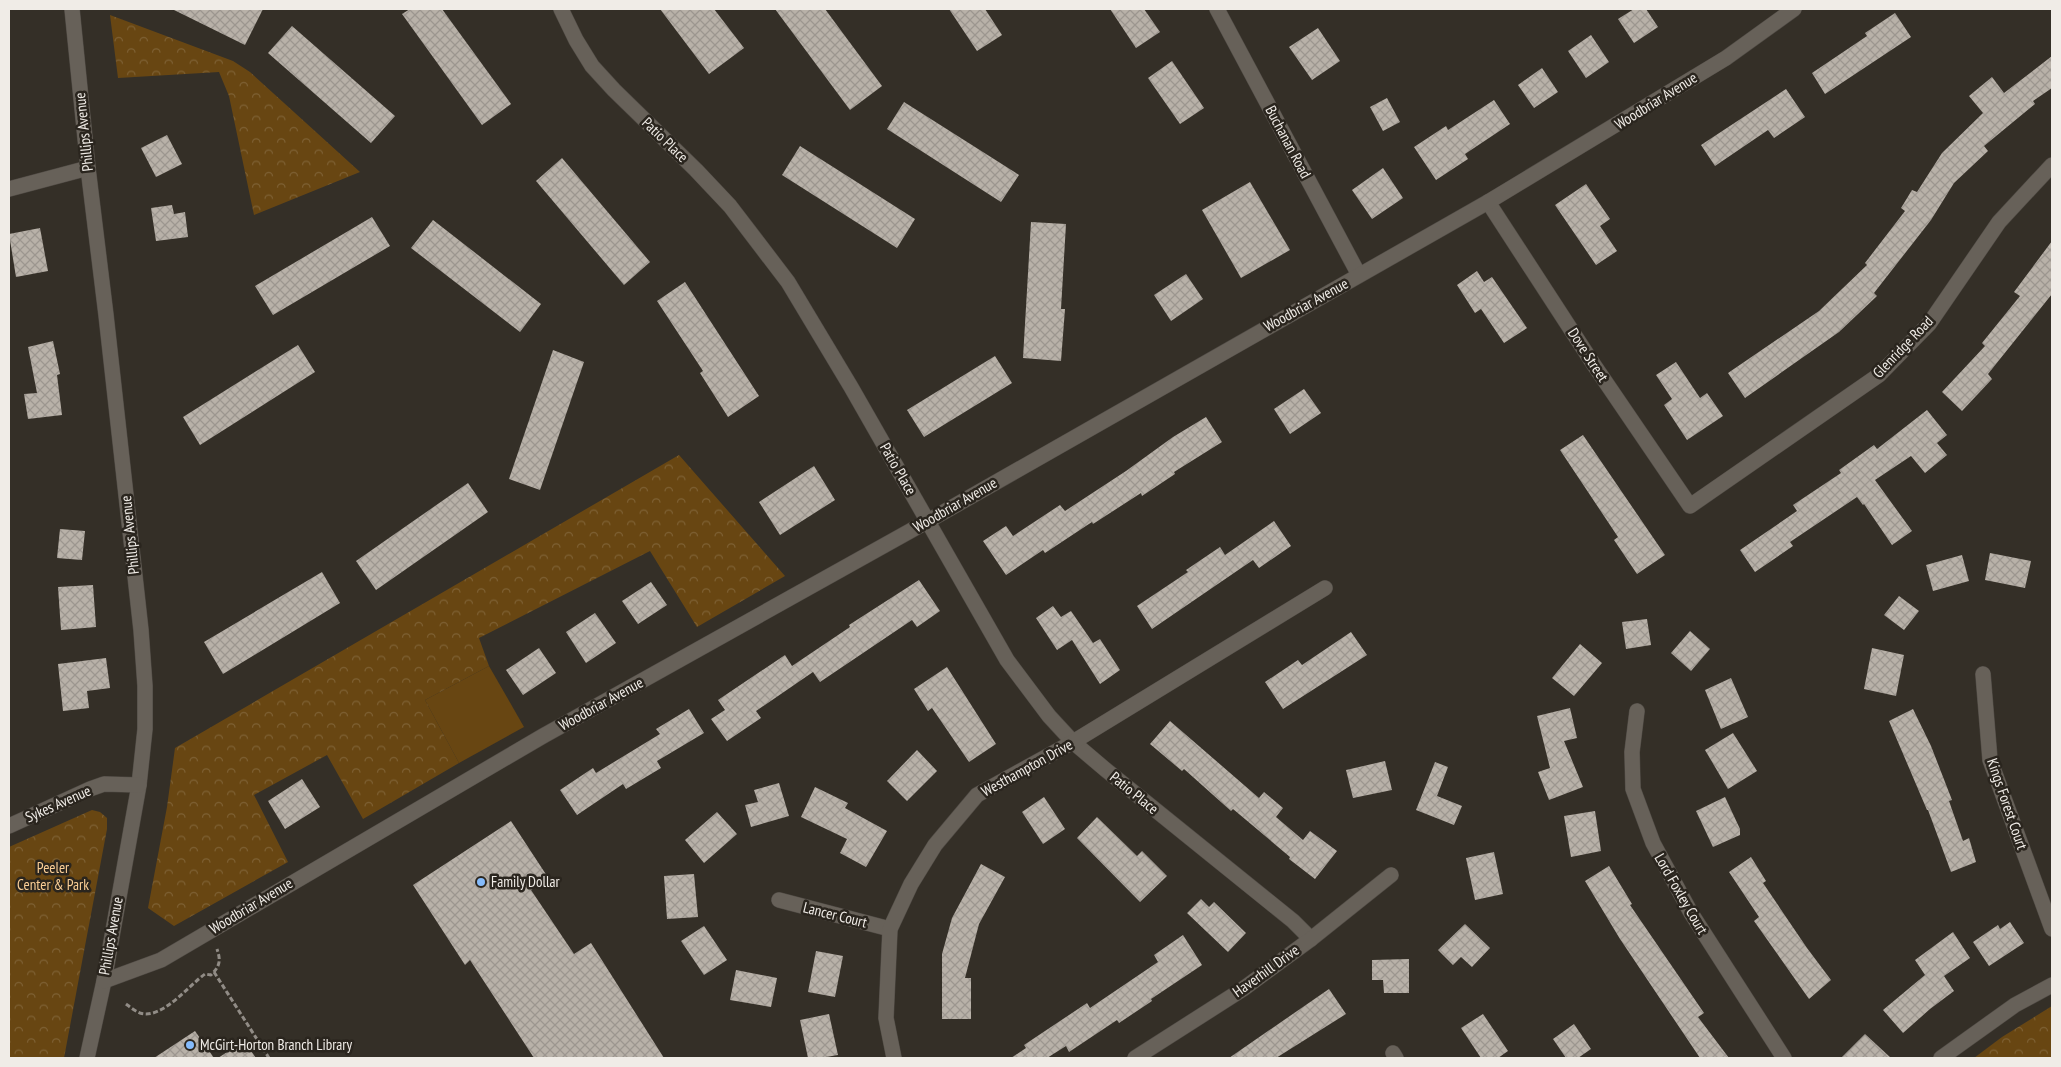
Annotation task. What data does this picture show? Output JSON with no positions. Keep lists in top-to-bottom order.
{
  "streets": {
    "street": [
      "Woodbriar Avenue",
      "Phillips Avenue",
      "Patio Place",
      "Buchanan Road",
      "Glenridge Road",
      "Dove Street",
      "Westhampton Drive",
      "Sykes Avenue",
      "Kings Forest Court",
      "Lord Foxley Court",
      "Lancer Court",
      "Haverhill Drive"
    ]
  },
  "crossings": [
    ["Woodbriar Avenue", "Phillips Avenue"],
    ["Woodbriar Avenue", "Patio Place"],
    ["Woodbriar Avenue", "Buchanan Road"],
    ["Woodbriar Avenue", "Dove Street"],
    ["Phillips Avenue", "Sykes Avenue"],
    ["Patio Place", "Westhampton Drive"],
    ["Patio Place", "Haverhill Drive"],
    ["Glenridge Road", "Dove Street"],
    ["Westhampton Drive", "Lancer Court"]
  ],
  "parks": ["Peeler Center & Park"],
  "places": ["Family Dollar", "McGirt-Horton Branch Library"]
}
